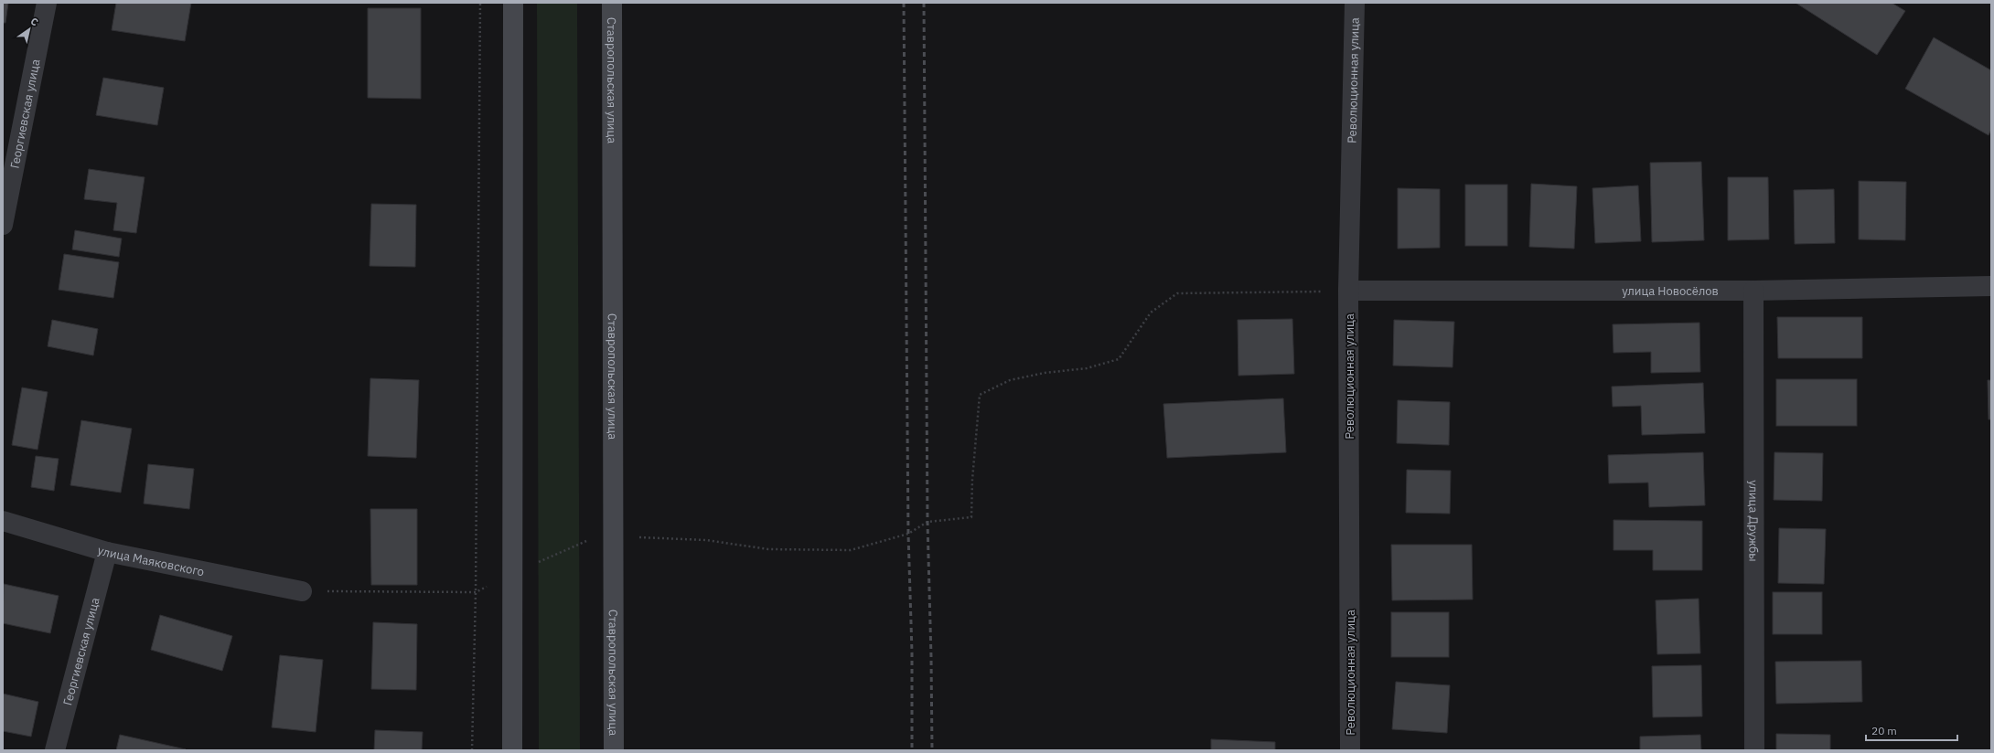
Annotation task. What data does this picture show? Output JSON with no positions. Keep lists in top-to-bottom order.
{
  "streets": {
    "main road": ["Ставропольская улица"],
    "street": [
      "Революционная улица",
      "Георгиевская улица",
      "улица Новосёлов",
      "улица Дружбы",
      "улица Маяковского"
    ]
  },
  "crossings": [
    ["Революционная улица", "улица Новосёлов"],
    ["Георгиевская улица", "улица Маяковского"],
    ["улица Новосёлов", "улица Дружбы"]
  ],
  "scale_bar": "20 m",
  "north": "top right"
}
